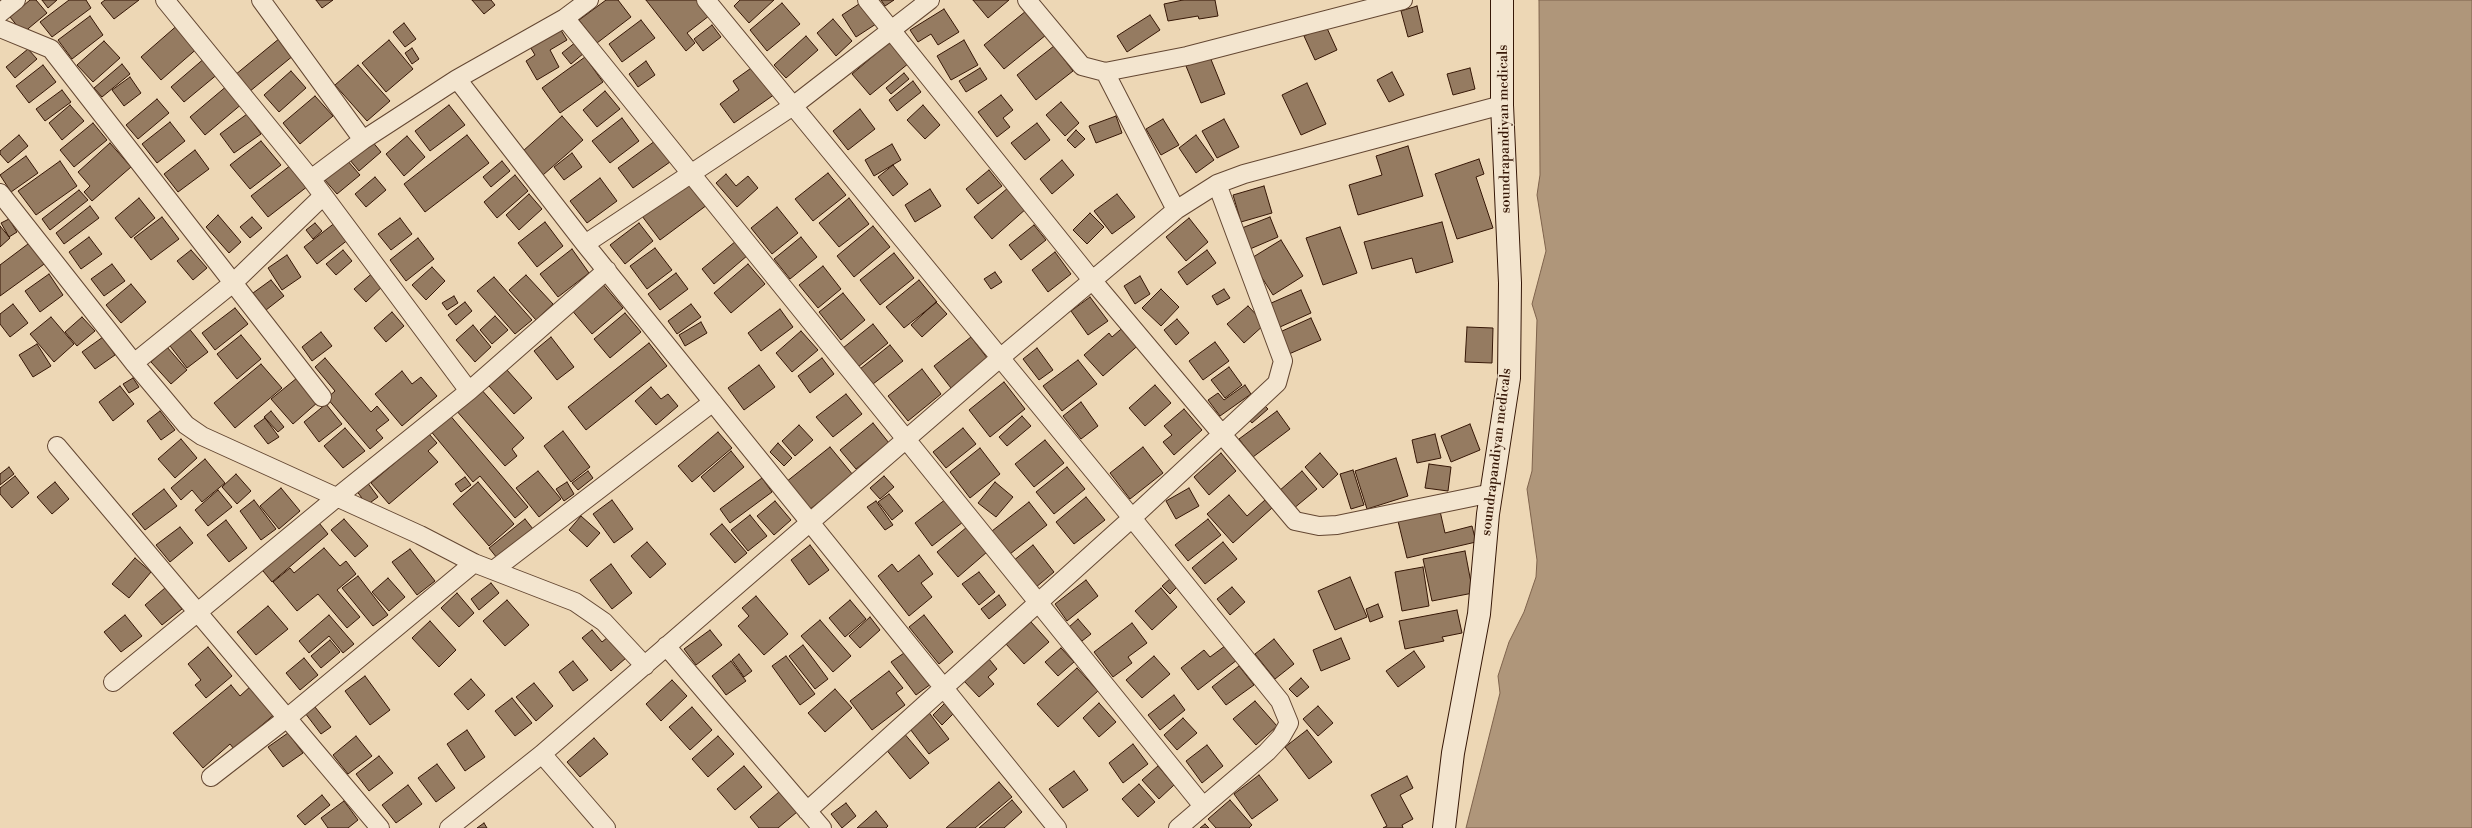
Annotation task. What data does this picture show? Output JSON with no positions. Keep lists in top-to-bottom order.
{
  "streets": {
    "main road": ["soundrapandiyan medicals"]
  }
}
